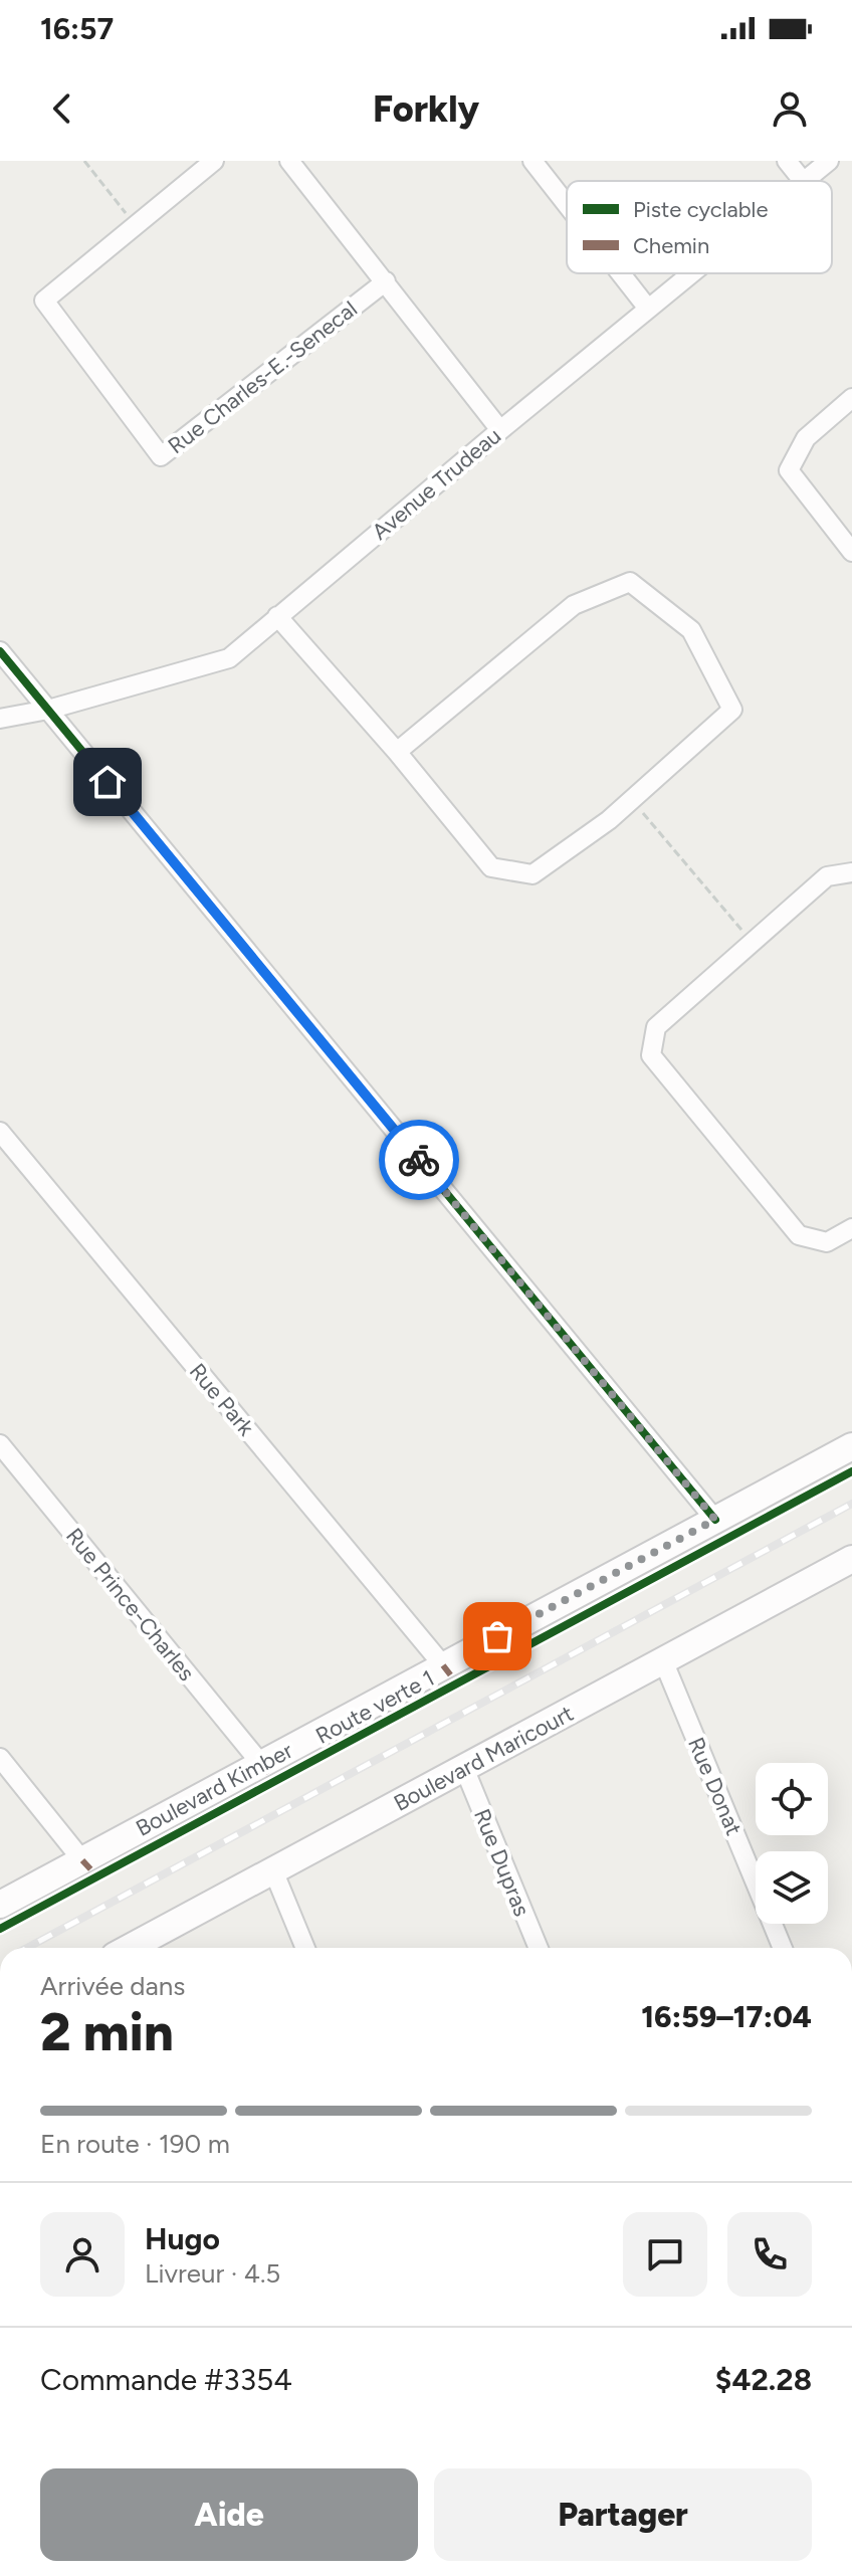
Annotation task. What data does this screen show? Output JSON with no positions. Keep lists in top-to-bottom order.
{
  "streets": {
    "street": [
      "Rue Charles-E.-Senecal",
      "Avenue Trudeau",
      "Rue Park",
      "Rue Prince-Charles",
      "Boulevard Maricourt",
      "Rue Donat",
      "Boulevard Kimber",
      "Rue Dupras"
    ],
    "cycle path": ["Route verte 1"]
  },
  "crossings": [
    ["Rue Park", "Boulevard Kimber"],
    ["Rue Prince-Charles", "Boulevard Kimber"],
    ["Boulevard Maricourt", "Rue Donat"],
    ["Boulevard Maricourt", "Rue Dupras"]
  ],
  "legend": ["Piste cyclable", "Chemin"],
  "page": {
    "status": "16:57",
    "header": "Forkly",
    "heading": ["2 min", "Arrivée dans", "16:59–17:04"],
    "panel": [
      "Hugo",
      "Livreur · 4.5",
      "Commande #3354",
      "$42.28"
    ],
    "bar": "En route · 190 m",
    "buttons": ["Aide", "Partager"]
  }
}
